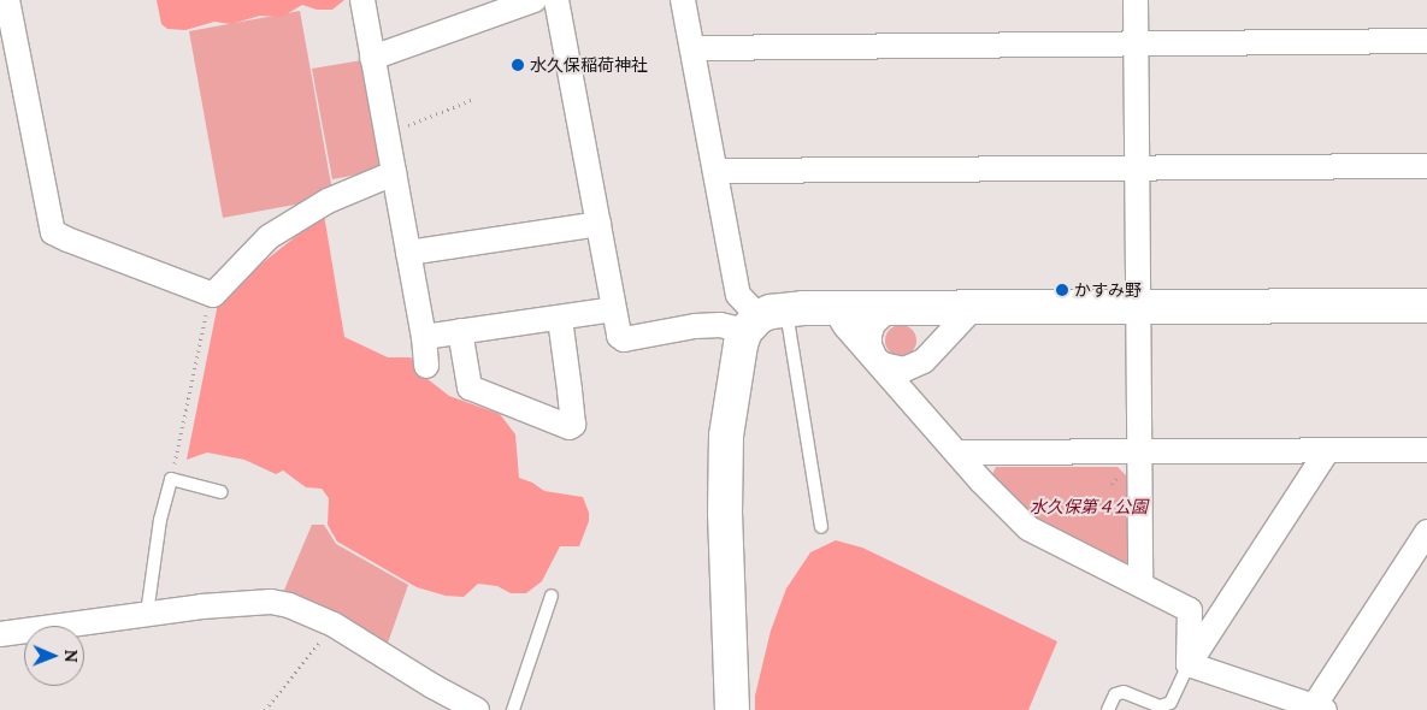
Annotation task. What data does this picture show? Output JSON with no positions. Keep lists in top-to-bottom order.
{
  "parks": ["水久保第４公園"],
  "places": ["水久保稲荷神社", "かすみ野"],
  "north": "right"
}
